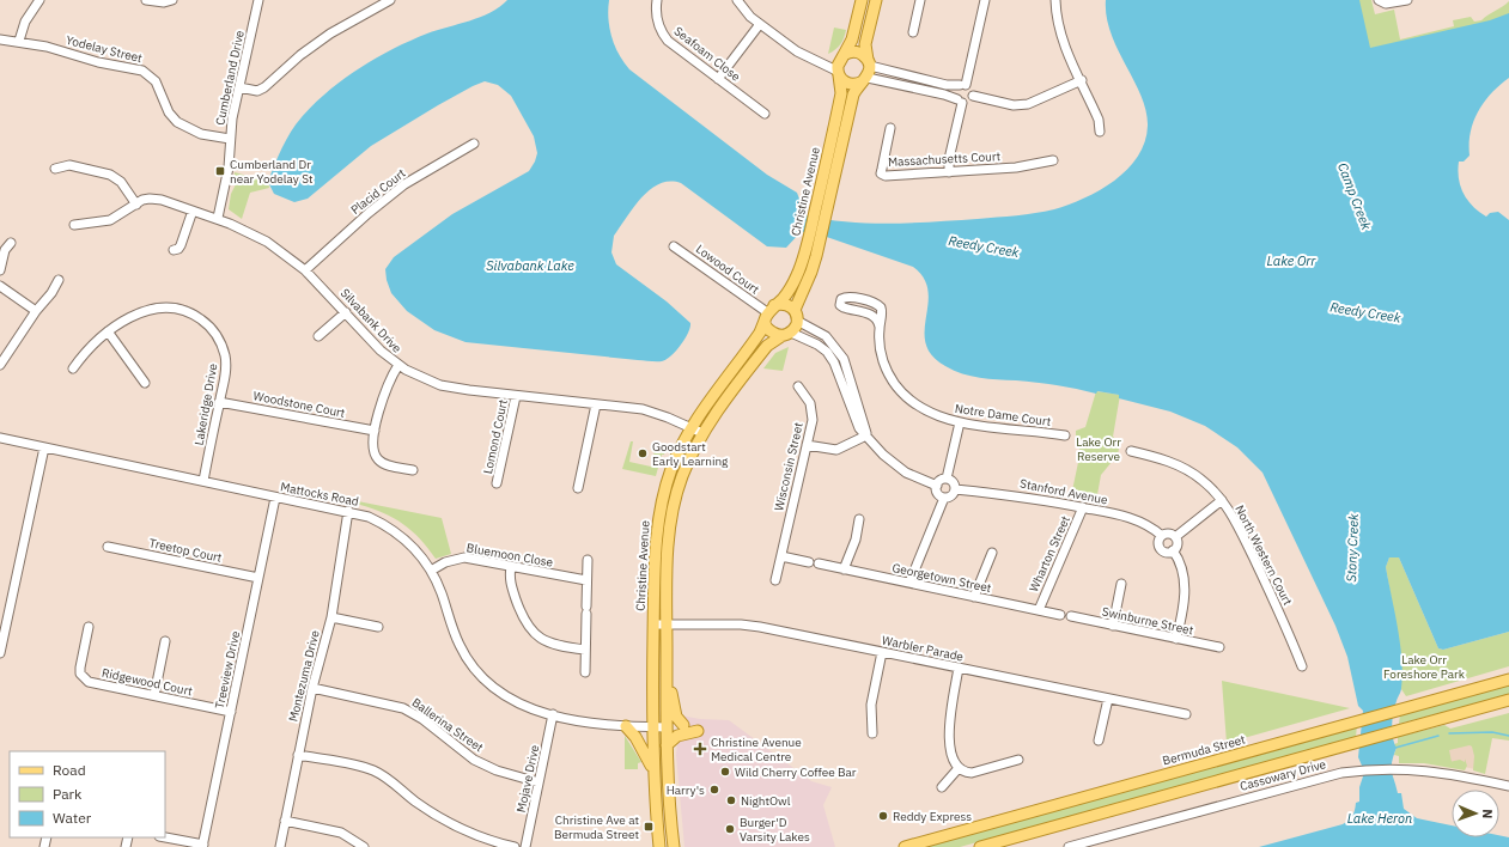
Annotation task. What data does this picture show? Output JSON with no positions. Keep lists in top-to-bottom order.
{
  "streets": {
    "main road": ["Christine Avenue", "Bermuda Street"],
    "street": [
      "Yodelay Street",
      "Seafoam Close",
      "Cumberland Drive",
      "Massachusetts Court",
      "Placid Court",
      "Lowood Court",
      "Silvabank Drive",
      "Lakeridge Drive",
      "Woodstone Court",
      "Notre Dame Court",
      "Lomond Court",
      "Wisconsin Street",
      "Stanford Avenue",
      "Mattocks Road",
      "Treetop Court",
      "Wharton Street",
      "Bluemoon Close",
      "North Western Court",
      "Georgetown Street",
      "Swinburne Street",
      "Warbler Parade",
      "Treeview Drive",
      "Montezuma Drive",
      "Ridgewood Court",
      "Ballerina Street",
      "Cassowary Drive",
      "Mojave Drive"
    ]
  },
  "crossings": [
    ["Yodelay Street", "Cumberland Drive"],
    ["Cumberland Drive", "Silvabank Drive"],
    ["Placid Court", "Silvabank Drive"],
    ["Christine Avenue", "Lowood Court"],
    ["Christine Avenue", "Silvabank Drive"],
    ["Christine Avenue", "Warbler Parade"],
    ["Silvabank Drive", "Lomond Court"],
    ["Lakeridge Drive", "Woodstone Court"],
    ["Lakeridge Drive", "Mattocks Road"],
    ["Stanford Avenue", "Wharton Street"],
    ["Mattocks Road", "Bluemoon Close"],
    ["Mattocks Road", "Treeview Drive"],
    ["Mattocks Road", "Montezuma Drive"],
    ["Mattocks Road", "Mojave Drive"],
    ["Treetop Court", "Treeview Drive"],
    ["Wharton Street", "Georgetown Street"],
    ["Treeview Drive", "Ridgewood Court"],
    ["Montezuma Drive", "Ballerina Street"],
    ["Ballerina Street", "Mojave Drive"]
  ],
  "water": [
    "Camp Creek",
    "Reedy Creek",
    "Lake Orr",
    "Silvabank Lake",
    "Stony Creek",
    "Lake Heron"
  ],
  "parks": ["Lake Orr Reserve", "Lake Orr Foreshore Park"],
  "places": {
    "transit": ["Cumberland Dr near Yodelay St", "Christine Ave at Bermuda Street"],
    "other": [
      "Goodstart Early Learning",
      "Wild Cherry Coffee Bar",
      "Harry's",
      "NightOwl",
      "Reddy Express",
      "Burger'D Varsity Lakes"
    ],
    "health": ["Christine Avenue Medical Centre"]
  },
  "legend": ["Road", "Park", "Water"],
  "north": "right"
}
